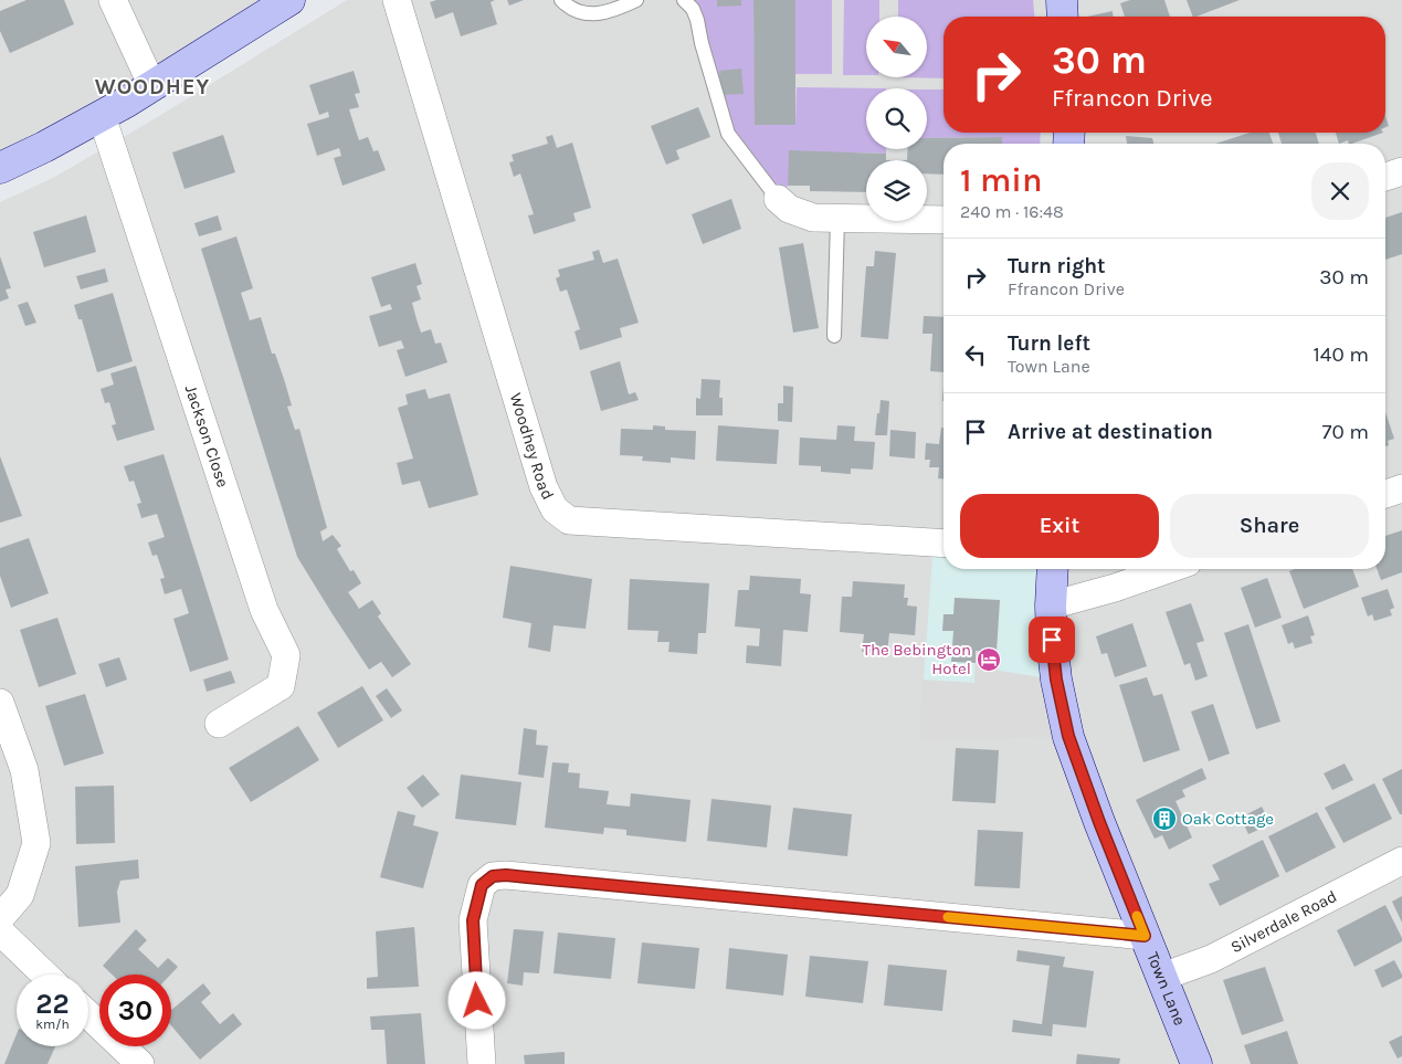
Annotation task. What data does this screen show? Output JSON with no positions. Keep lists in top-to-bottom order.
{
  "streets": {
    "main road": ["Town Lane"],
    "street": ["Jackson Close", "Woodhey Road", "Silverdale Road"]
  },
  "crossings": [
    ["Silverdale Road", "Town Lane"]
  ],
  "districts": ["WOODHEY"],
  "places": {
    "hotel": ["The Bebington Hotel"],
    "building": ["Oak Cottage"]
  },
  "north": "top left",
  "page": {
    "turn": ["30 m", "Ffrancon Drive"],
    "heading": ["1 min", "240 m · 16:48"],
    "list": [
      {
        "name": "Turn right",
        "note": "Ffrancon Drive",
        "value": "30 m"
      },
      {
        "name": "Turn left",
        "note": "Town Lane",
        "value": "140 m"
      },
      {
        "name": "Arrive at destination",
        "value": "70 m"
      }
    ],
    "buttons": ["Exit", "Share"],
    "speed": "22 km/h",
    "limit": "30"
  }
}
